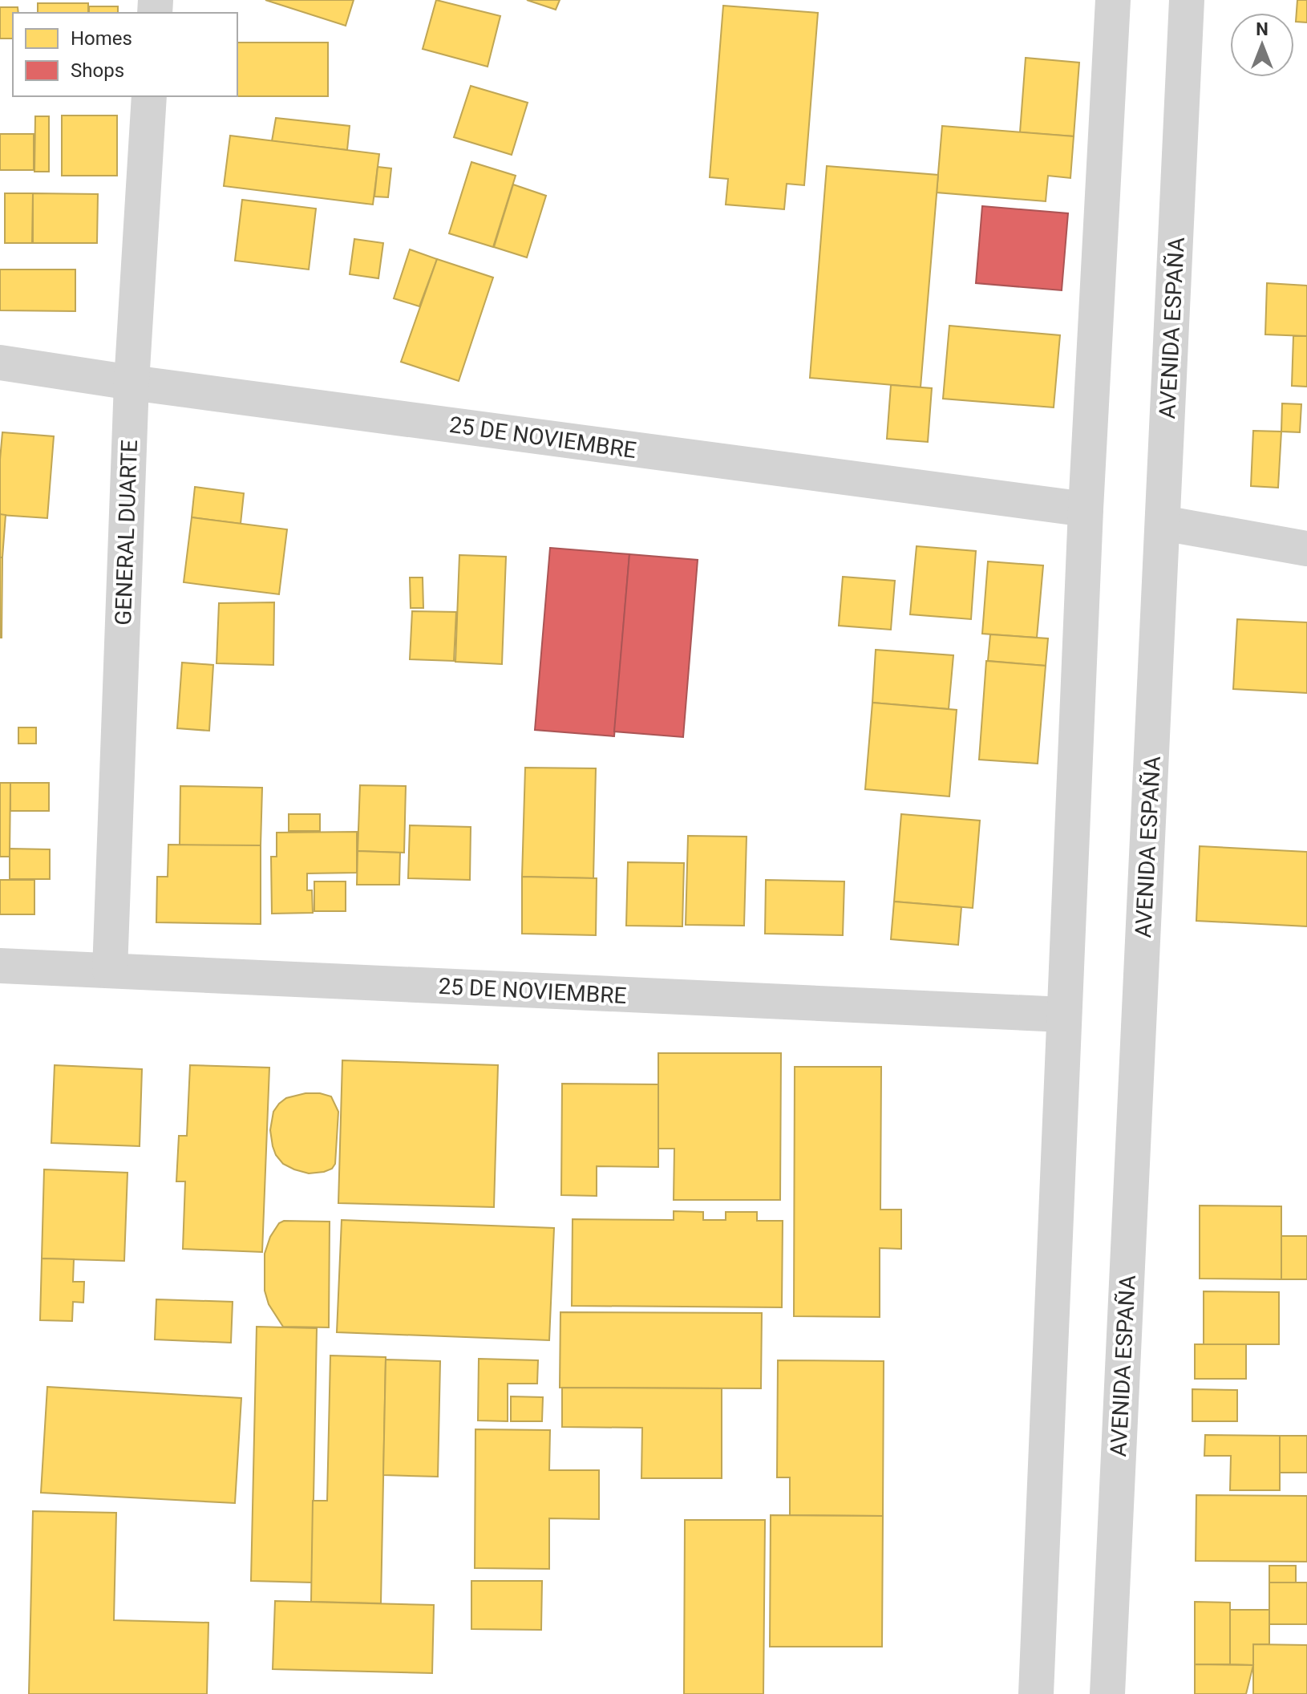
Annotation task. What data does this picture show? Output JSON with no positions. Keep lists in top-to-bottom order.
{
  "streets": {
    "street": ["AVENIDA ESPAÑA", "25 DE NOVIEMBRE", "GENERAL DUARTE"]
  },
  "crossings": [
    ["25 DE NOVIEMBRE", "GENERAL DUARTE"]
  ],
  "legend": ["Homes", "Shops"],
  "north": "top"
}
